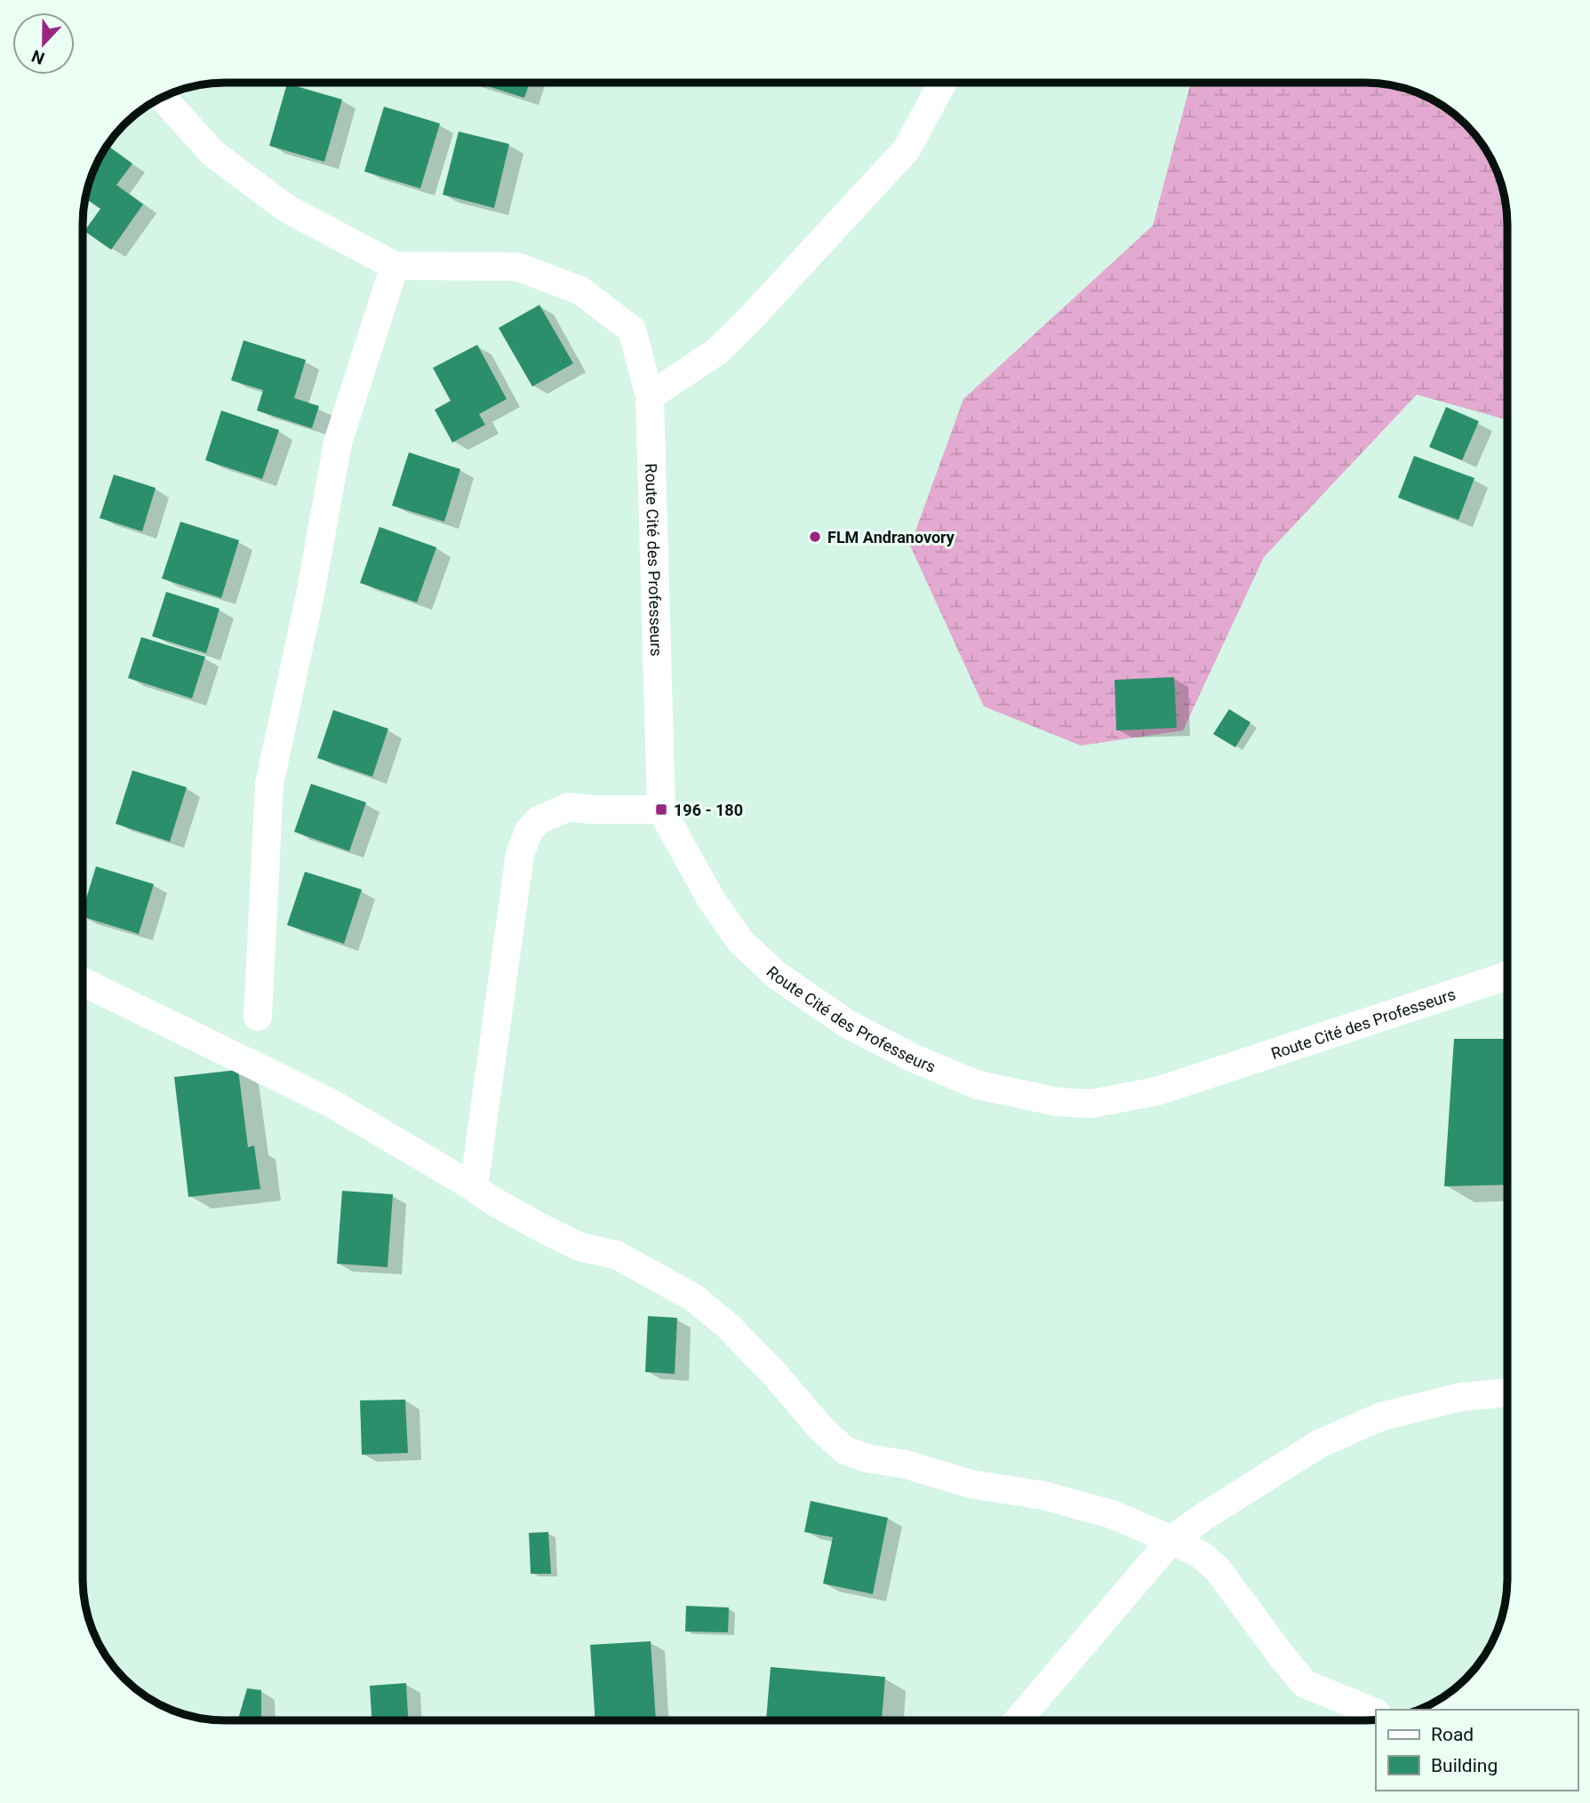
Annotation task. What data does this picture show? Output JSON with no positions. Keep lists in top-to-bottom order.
{
  "streets": {
    "street": ["Route Cité des Professeurs"]
  },
  "places": {
    "other": ["FLM Andranovory"],
    "transit": ["196 - 180"]
  },
  "legend": ["Road", "Building"],
  "north": "bottom"
}
